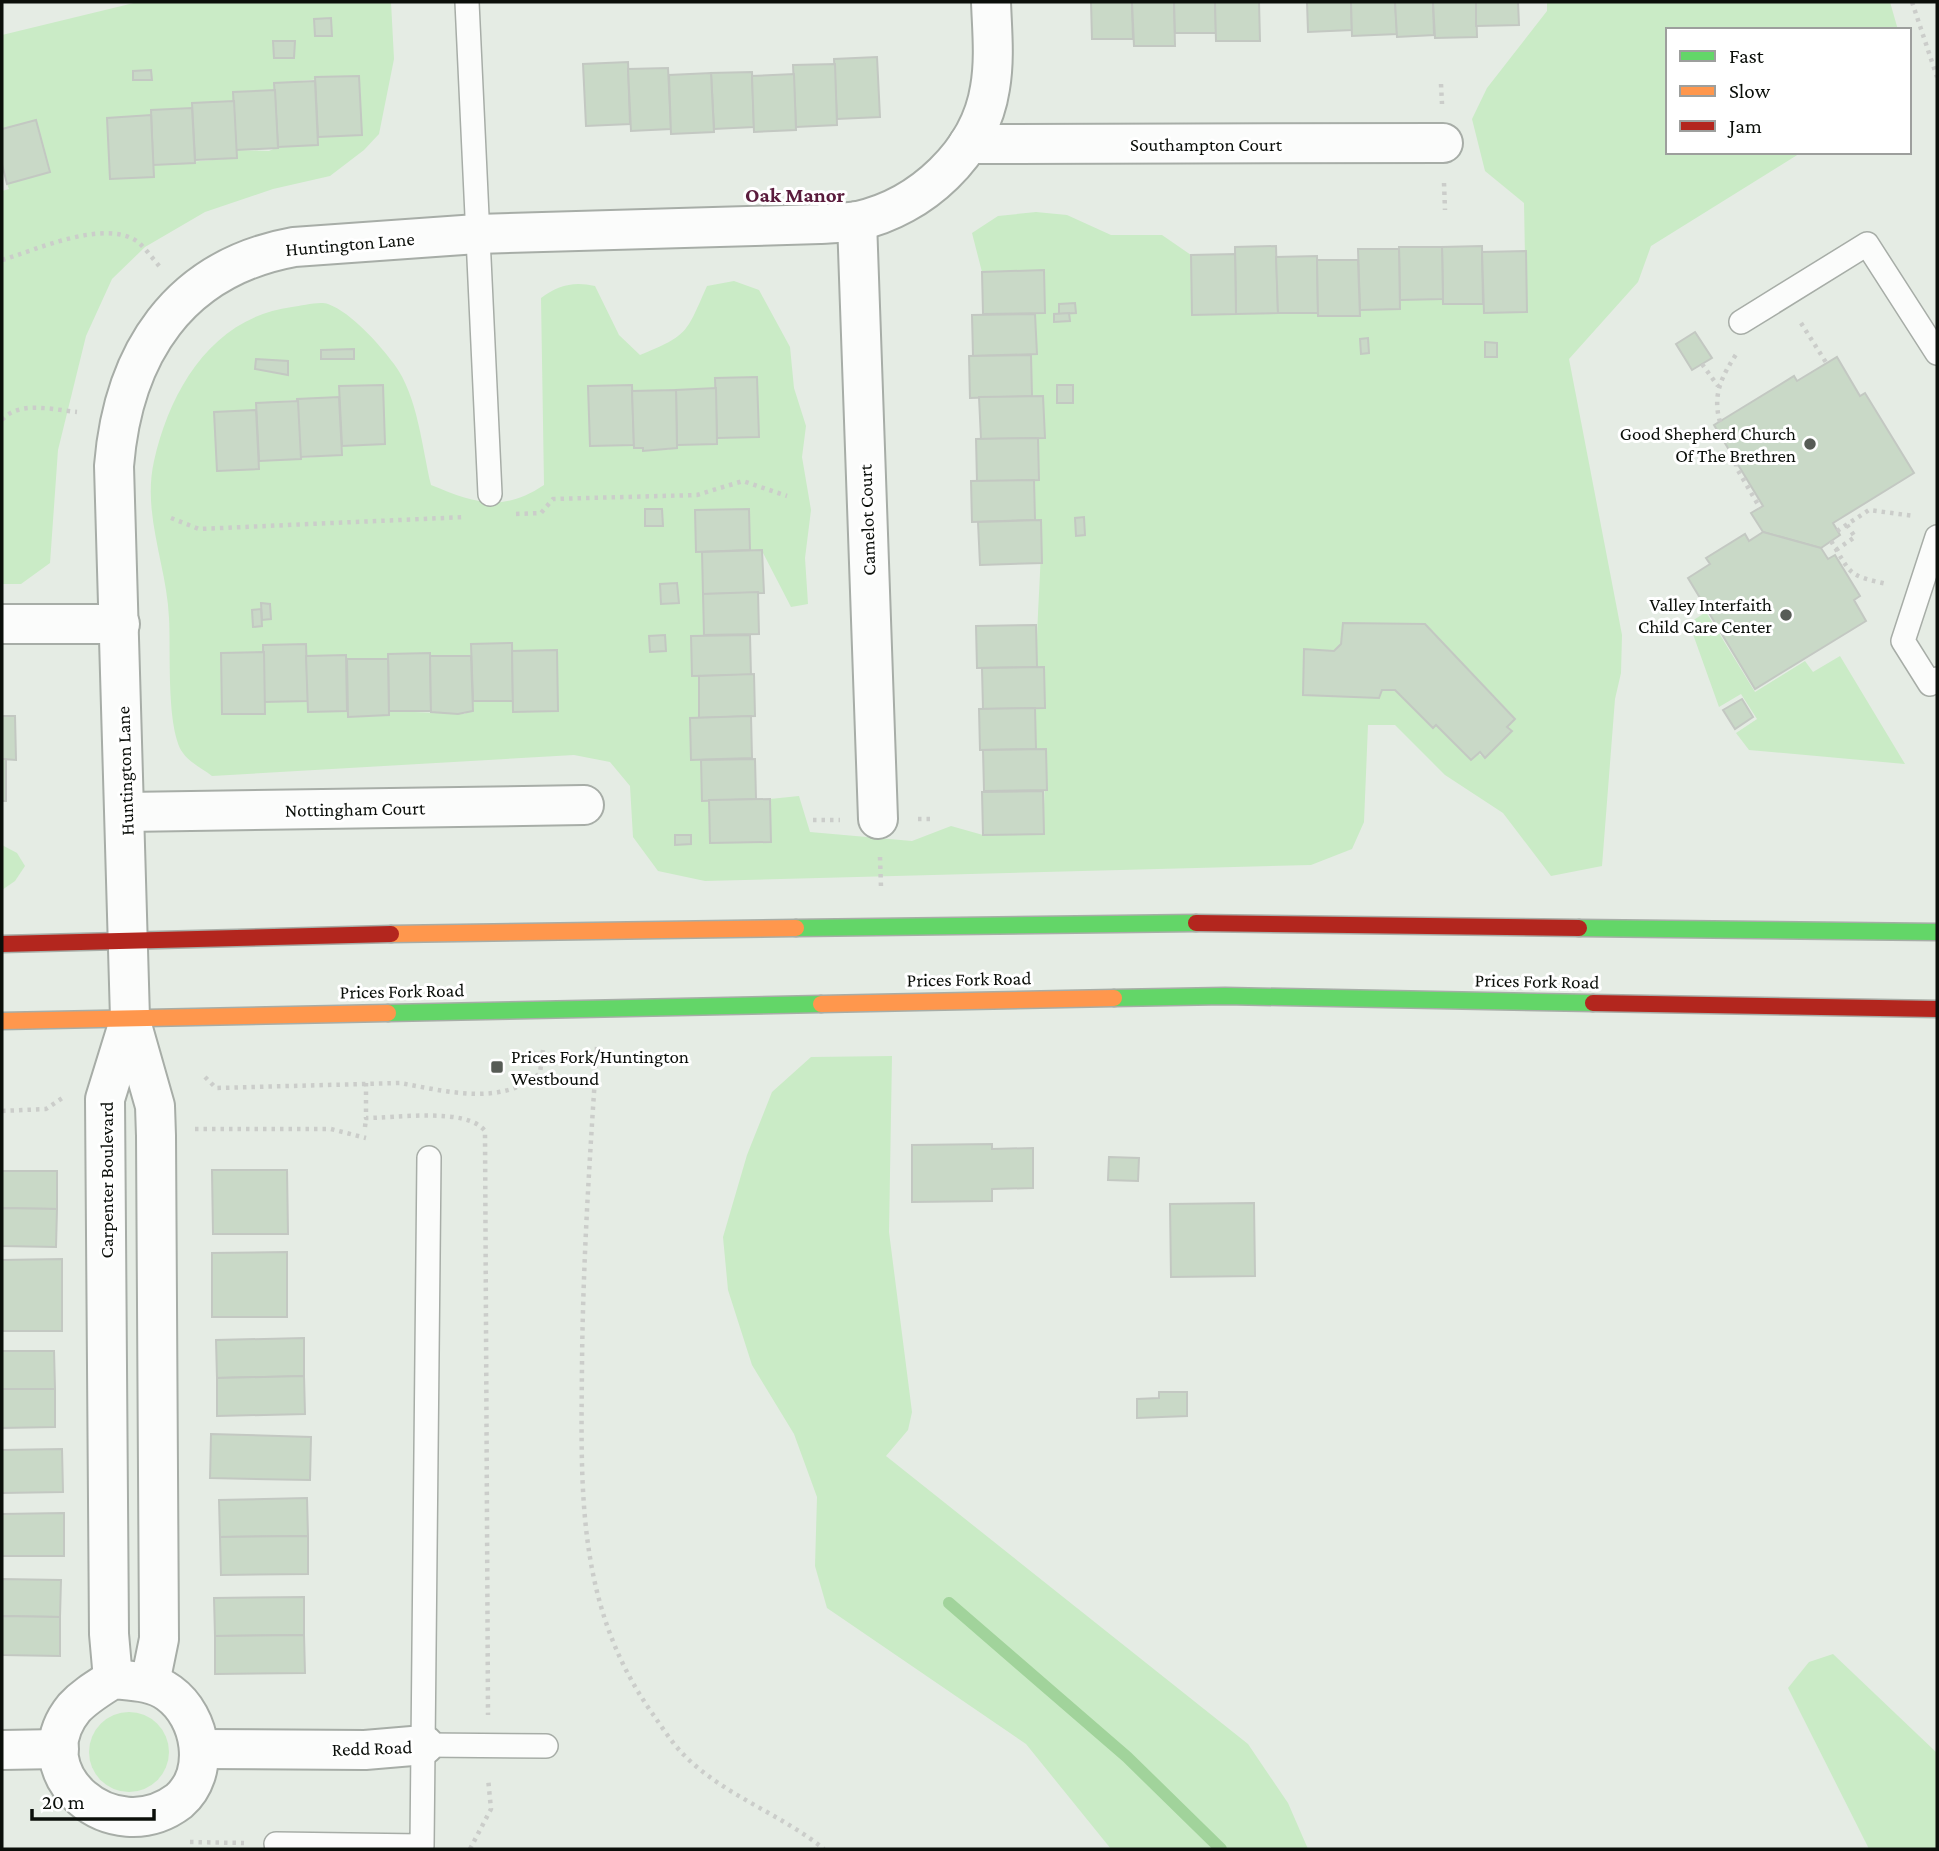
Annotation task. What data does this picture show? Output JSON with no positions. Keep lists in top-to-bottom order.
{
  "streets": {
    "main road": ["Prices Fork Road"],
    "street": [
      "Southampton Court",
      "Huntington Lane",
      "Camelot Court",
      "Nottingham Court",
      "Carpenter Boulevard",
      "Redd Road"
    ]
  },
  "crossings": [
    ["Southampton Court", "Huntington Lane"],
    ["Huntington Lane", "Camelot Court"],
    ["Huntington Lane", "Nottingham Court"],
    ["Huntington Lane", "Prices Fork Road"],
    ["Huntington Lane", "Carpenter Boulevard"],
    ["Prices Fork Road", "Carpenter Boulevard"],
    ["Carpenter Boulevard", "Redd Road"]
  ],
  "districts": ["Oak Manor"],
  "places": {
    "other": ["Good Shepherd Church Of The Brethren", "Valley Interfaith Child Care Center"],
    "transit": ["Prices Fork/Huntington Westbound"]
  },
  "legend": ["Fast", "Slow", "Jam"],
  "scale_bar": "20 m"
}
